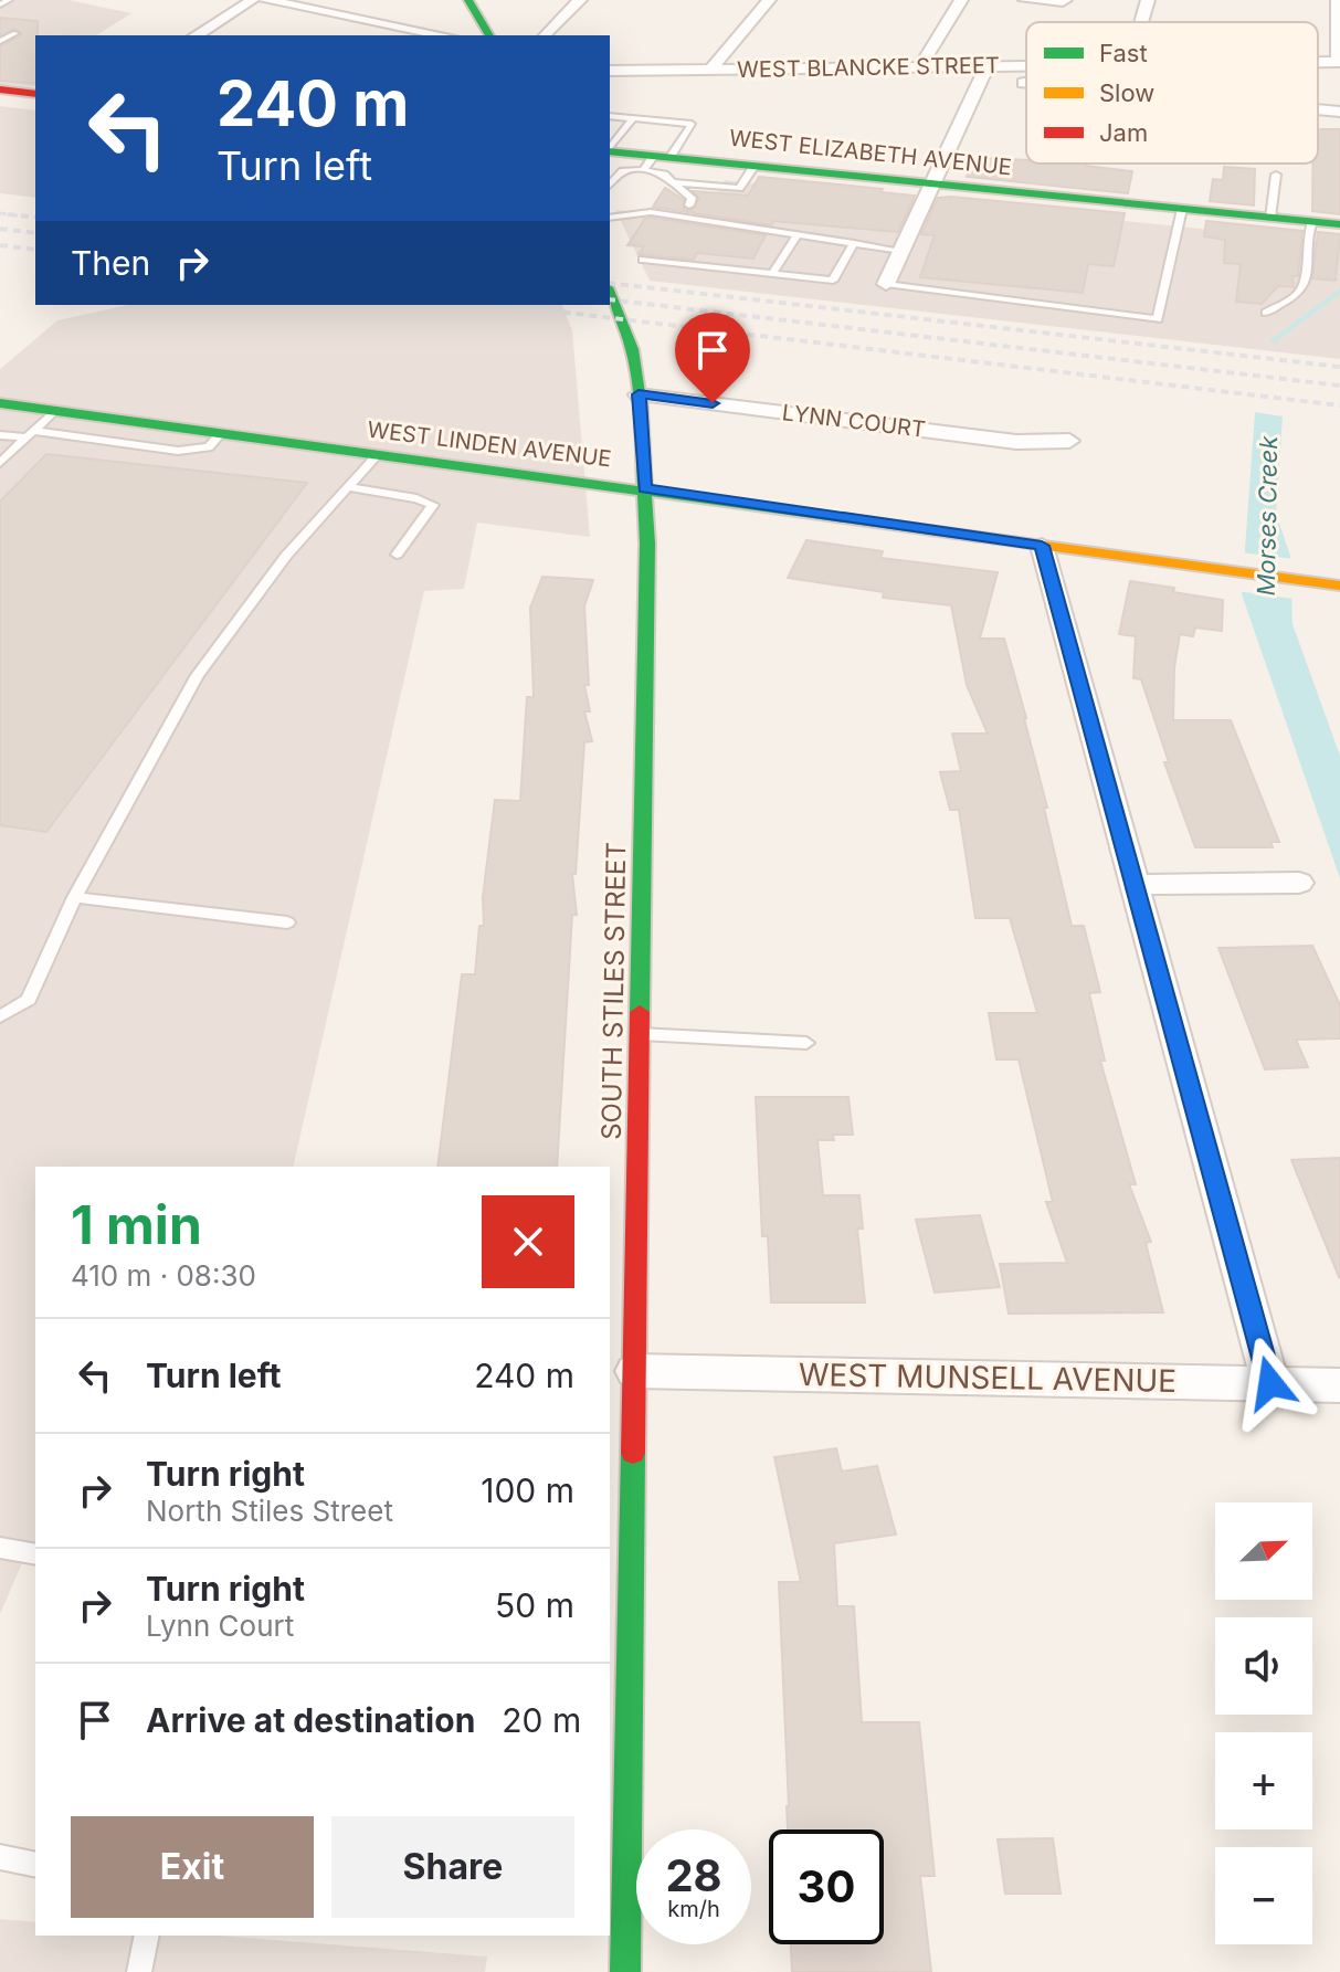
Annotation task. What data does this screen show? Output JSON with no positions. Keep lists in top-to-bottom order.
{
  "streets": {
    "street": [
      "WEST BLANCKE STREET",
      "WEST ELIZABETH AVENUE",
      "LYNN COURT",
      "WEST LINDEN AVENUE",
      "SOUTH STILES STREET",
      "WEST MUNSELL AVENUE"
    ]
  },
  "crossings": [
    ["LYNN COURT", "SOUTH STILES STREET"],
    ["WEST LINDEN AVENUE", "SOUTH STILES STREET"],
    ["SOUTH STILES STREET", "WEST MUNSELL AVENUE"]
  ],
  "water": ["Morses Creek"],
  "legend": ["Fast", "Slow", "Jam"],
  "north": "top right",
  "page": {
    "turn": ["240 m", "Turn left"],
    "then": "Then",
    "heading": ["1 min", "410 m · 08:30"],
    "list": [
      {
        "name": "Turn left",
        "value": "240 m"
      },
      {
        "name": "Turn right",
        "note": "North Stiles Street",
        "value": "100 m"
      },
      {
        "name": "Turn right",
        "note": "Lynn Court",
        "value": "50 m"
      },
      {
        "name": "Arrive at destination",
        "value": "20 m"
      }
    ],
    "map_buttons": ["+", "−"],
    "buttons": ["Exit", "Share"],
    "speed": "28 km/h",
    "limit": "30"
  }
}
